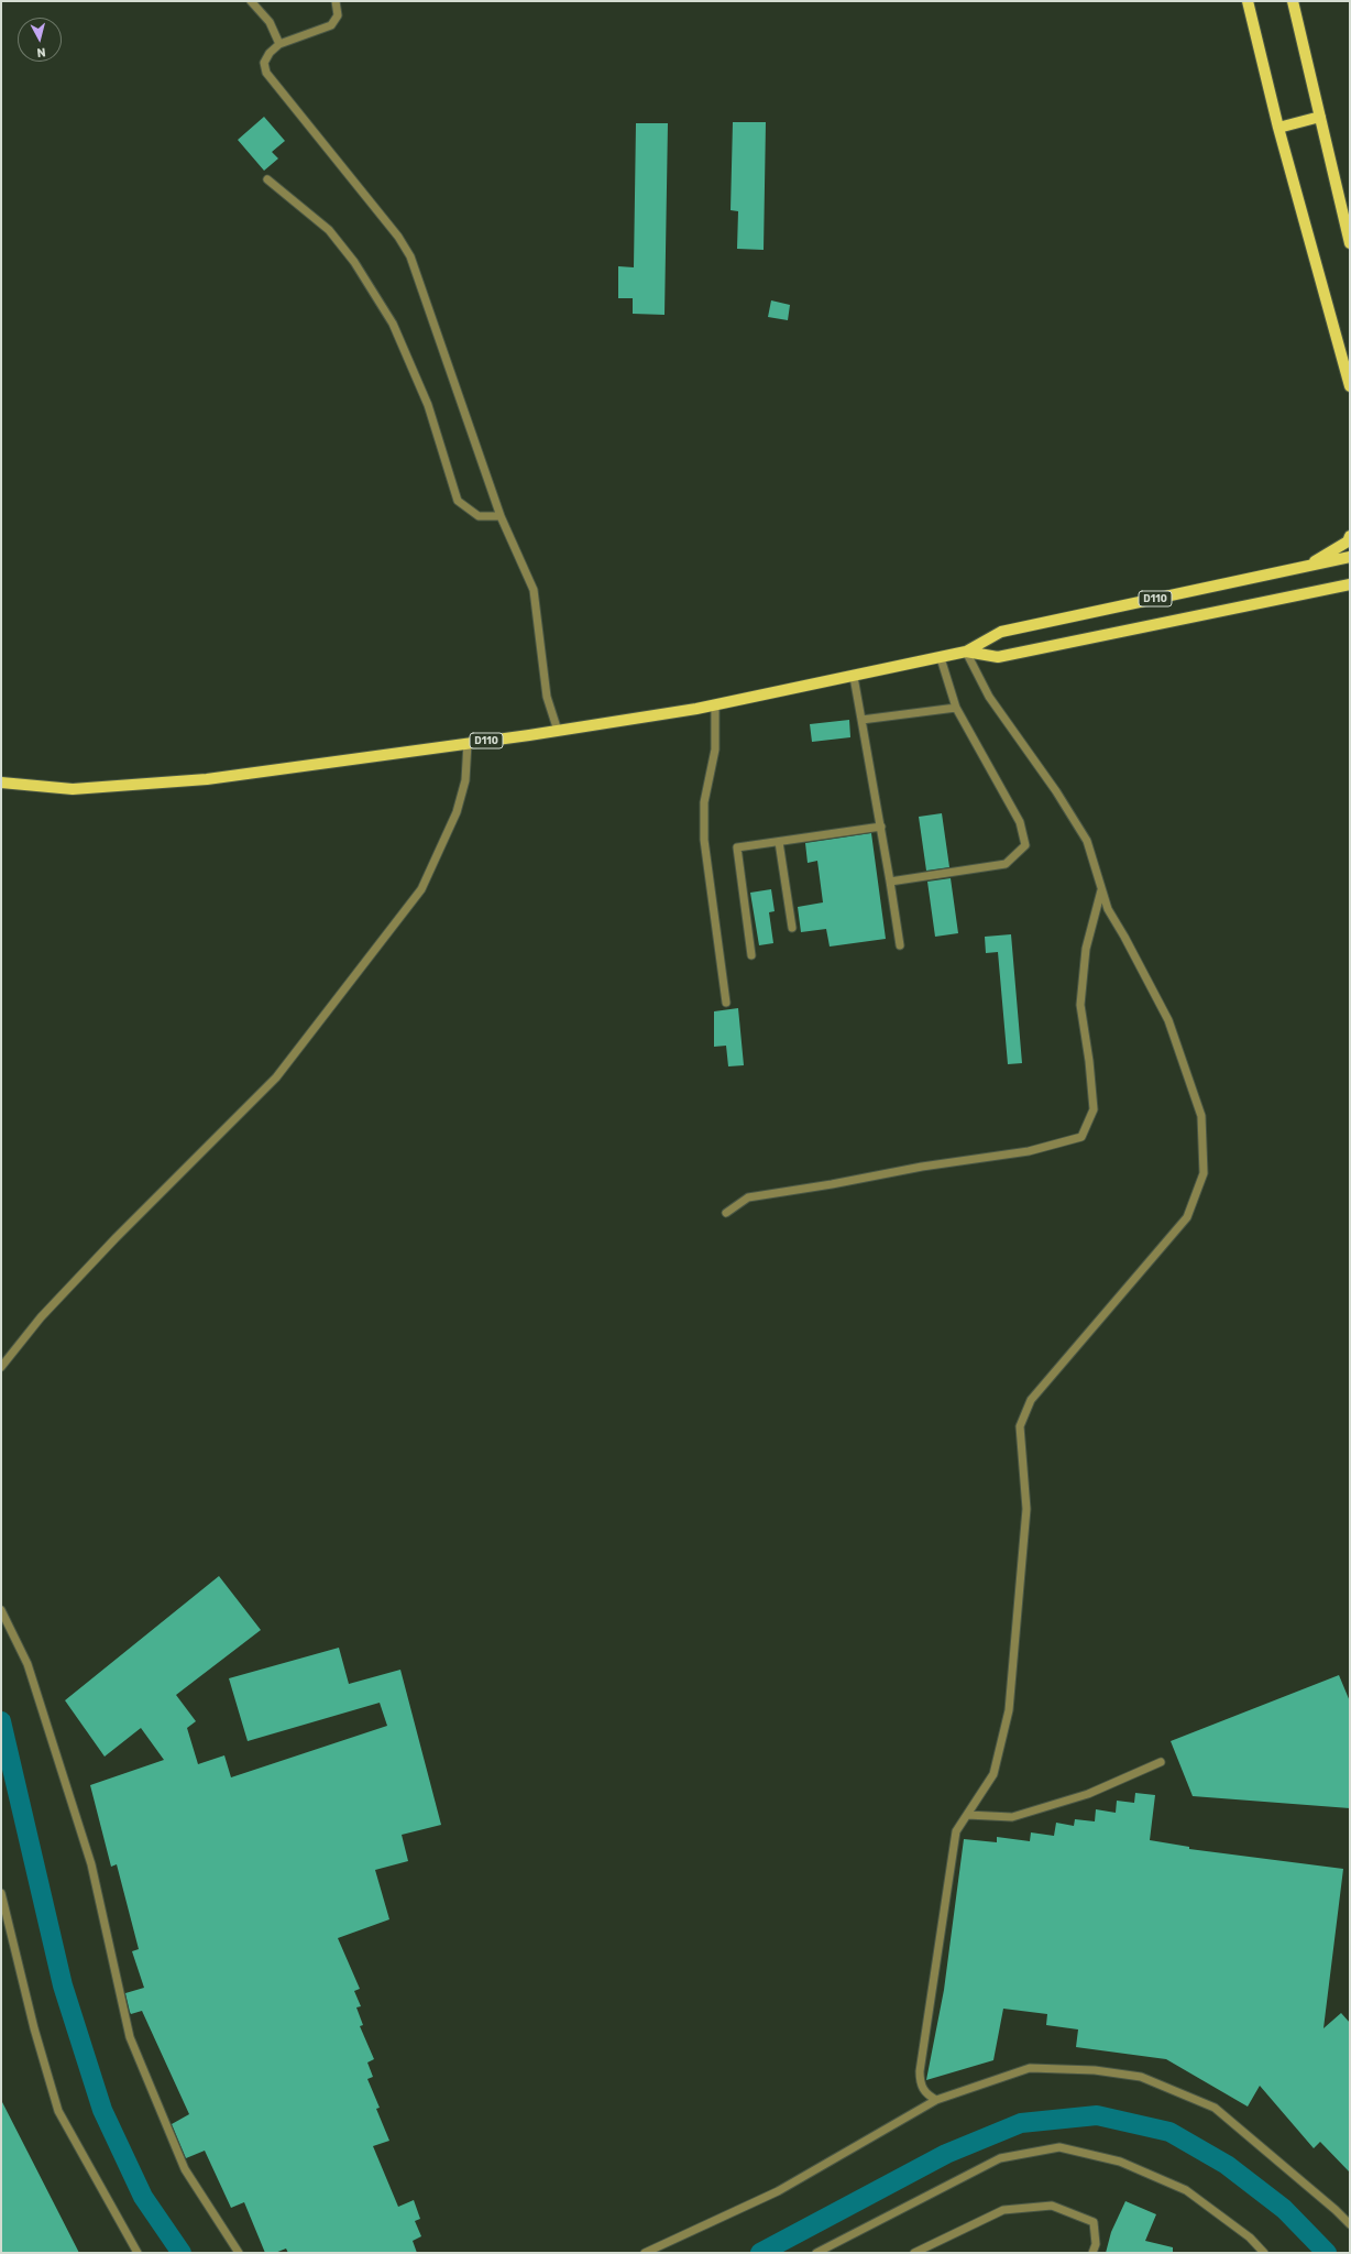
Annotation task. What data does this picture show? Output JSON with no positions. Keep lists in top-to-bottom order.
{
  "streets": {
    "main road": ["D110"]
  },
  "north": "bottom"
}
